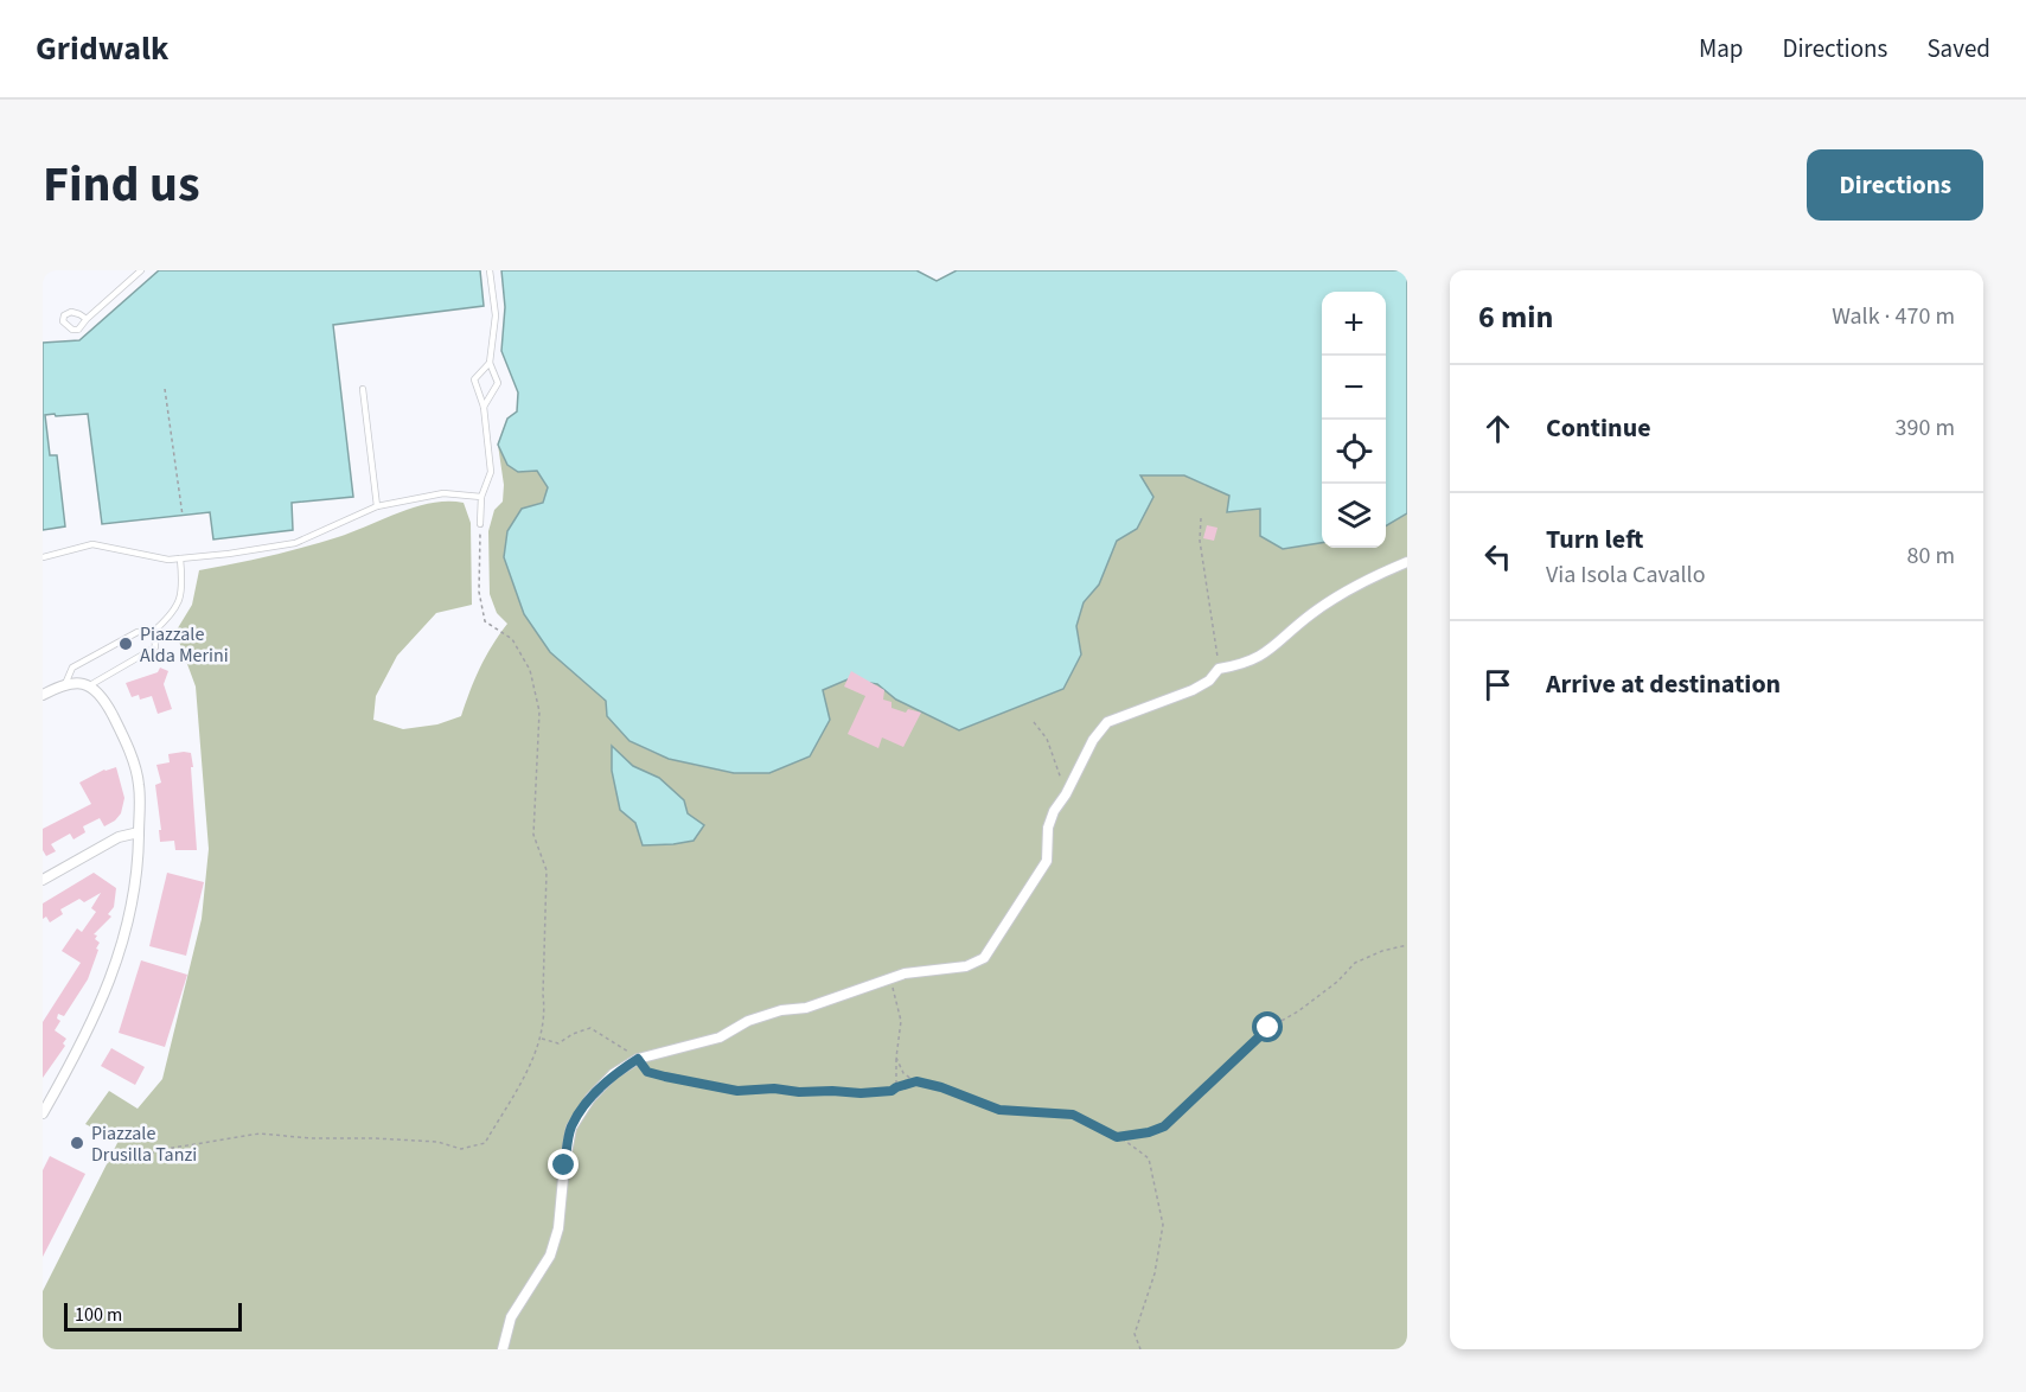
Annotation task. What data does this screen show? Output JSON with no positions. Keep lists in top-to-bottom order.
{
  "places": ["Piazzale Alda Merini", "Piazzale Drusilla Tanzi"],
  "scale_bar": "100 m",
  "page": {
    "header": "Gridwalk",
    "nav": ["Map", "Directions", "Saved"],
    "title": "Find us",
    "buttons": "Directions",
    "heading": ["6 min", "Walk · 470 m"],
    "map_buttons": ["+", "−"],
    "list": [
      ["Continue", "390 m"],
      ["Turn left", "Via Isola Cavallo", "80 m"],
      "Arrive at destination"
    ],
    "scale": "100 m"
  }
}
